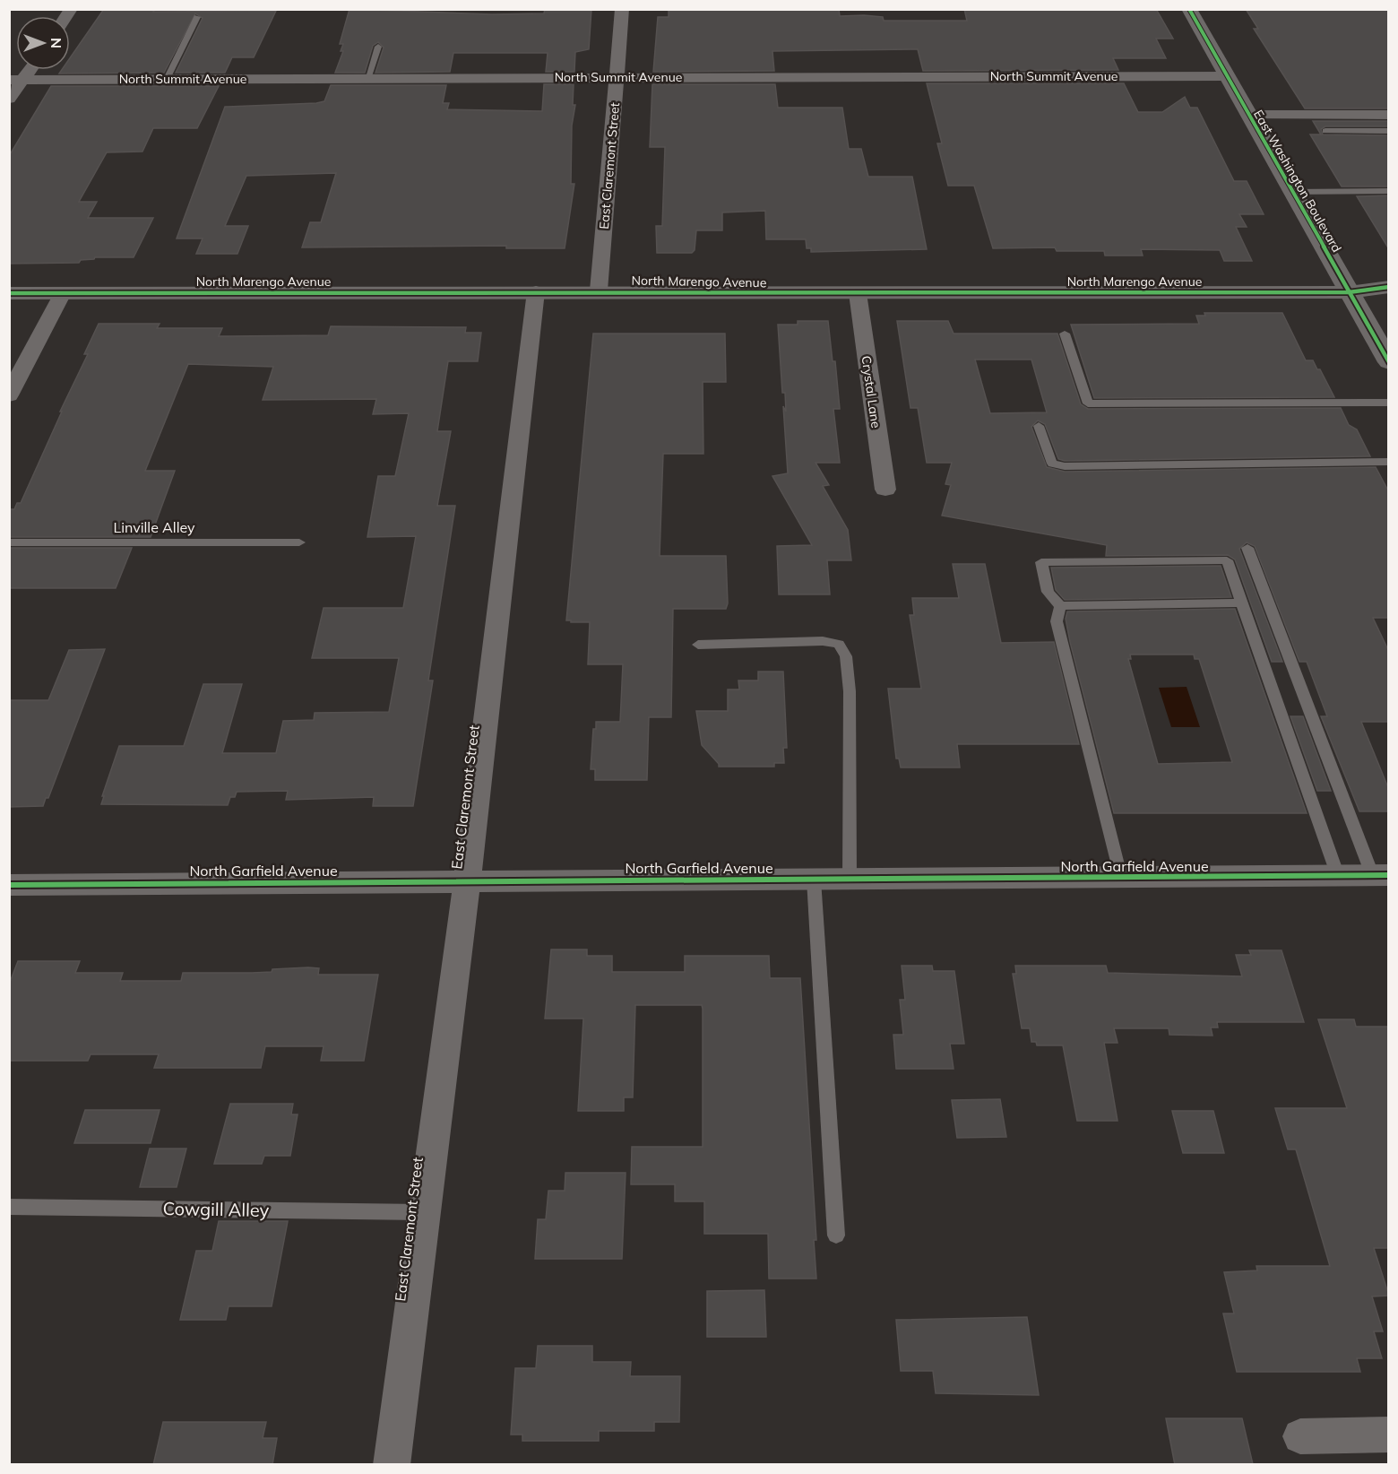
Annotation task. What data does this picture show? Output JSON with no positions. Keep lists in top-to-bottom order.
{
  "streets": {
    "street": [
      "North Summit Avenue",
      "East Claremont Street",
      "East Washington Boulevard",
      "North Marengo Avenue",
      "Crystal Lane",
      "North Garfield Avenue"
    ],
    "lane": ["Linville Alley", "Cowgill Alley"]
  },
  "crossings": [
    ["North Summit Avenue", "East Claremont Street"],
    ["North Summit Avenue", "East Washington Boulevard"],
    ["East Claremont Street", "North Marengo Avenue"],
    ["East Claremont Street", "North Garfield Avenue"],
    ["East Claremont Street", "Cowgill Alley"],
    ["East Washington Boulevard", "North Marengo Avenue"],
    ["North Marengo Avenue", "Crystal Lane"]
  ],
  "north": "right"
}
